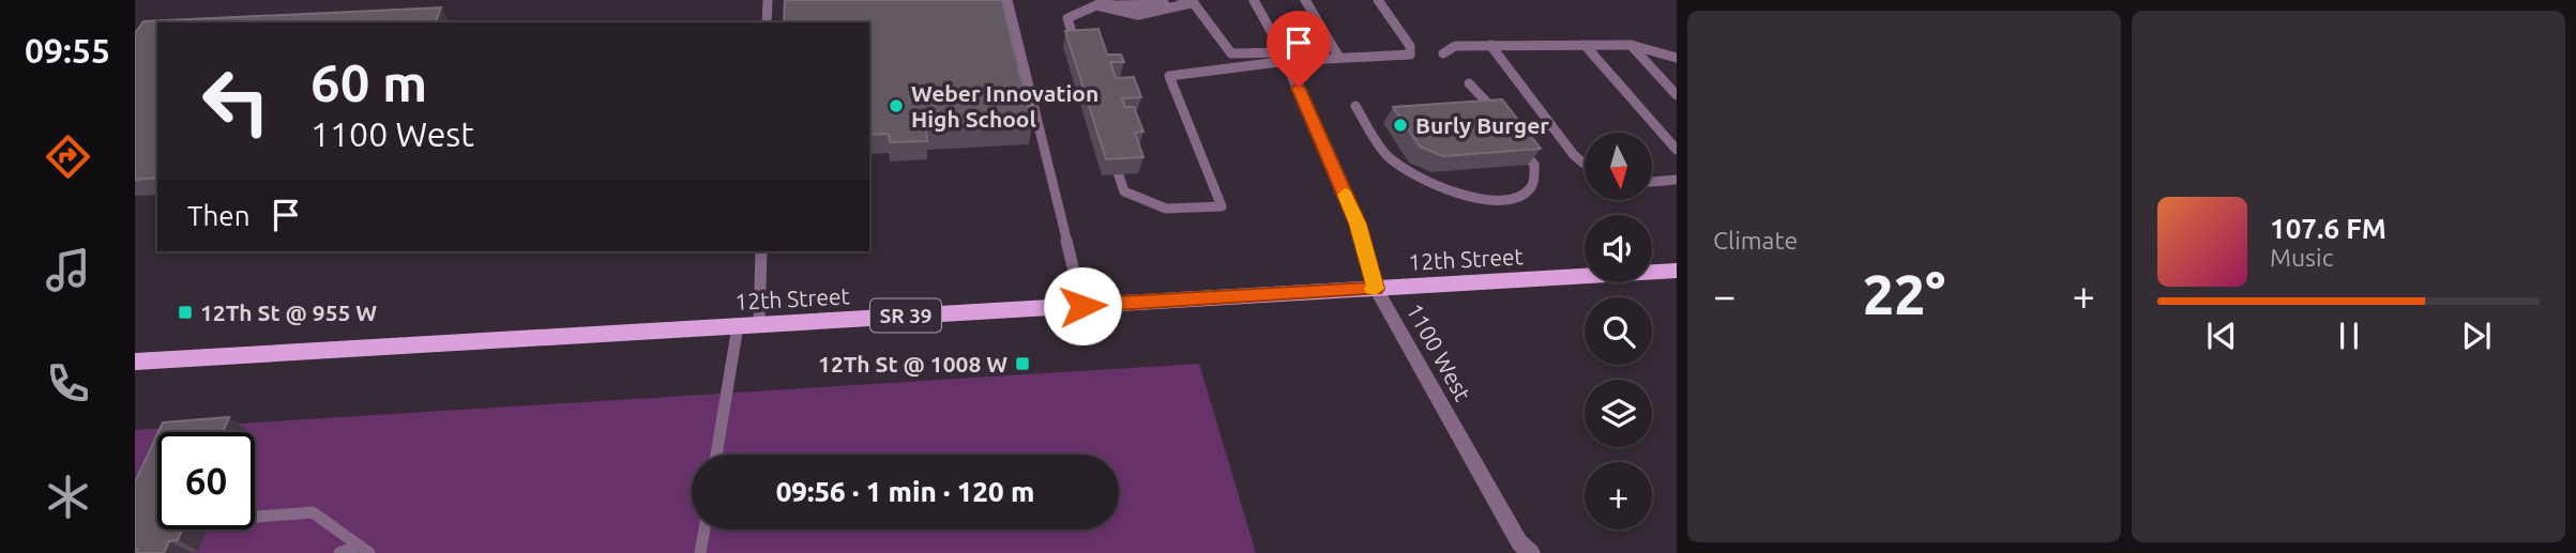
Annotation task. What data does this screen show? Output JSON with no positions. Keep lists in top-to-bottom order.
{
  "streets": {
    "main road": ["12th Street", "SR 39"],
    "street": ["1100 West"]
  },
  "crossings": [
    ["12th Street", "1100 West"]
  ],
  "places": {
    "other": ["Weber Innovation High School", "Burly Burger"],
    "transit": ["12Th St @ 955 W", "12Th St @ 1008 W"]
  },
  "north": "bottom",
  "page": {
    "tabs": "09:55",
    "tile": "Climate",
    "turn": ["60 m", "1100 West"],
    "map_buttons": "+",
    "then": "Then",
    "song": ["107.6 FM", "Music"],
    "heat": ["−", "22°", "+"],
    "limit": "60",
    "trip": "09:56 · 1 min · 120 m"
  }
}
